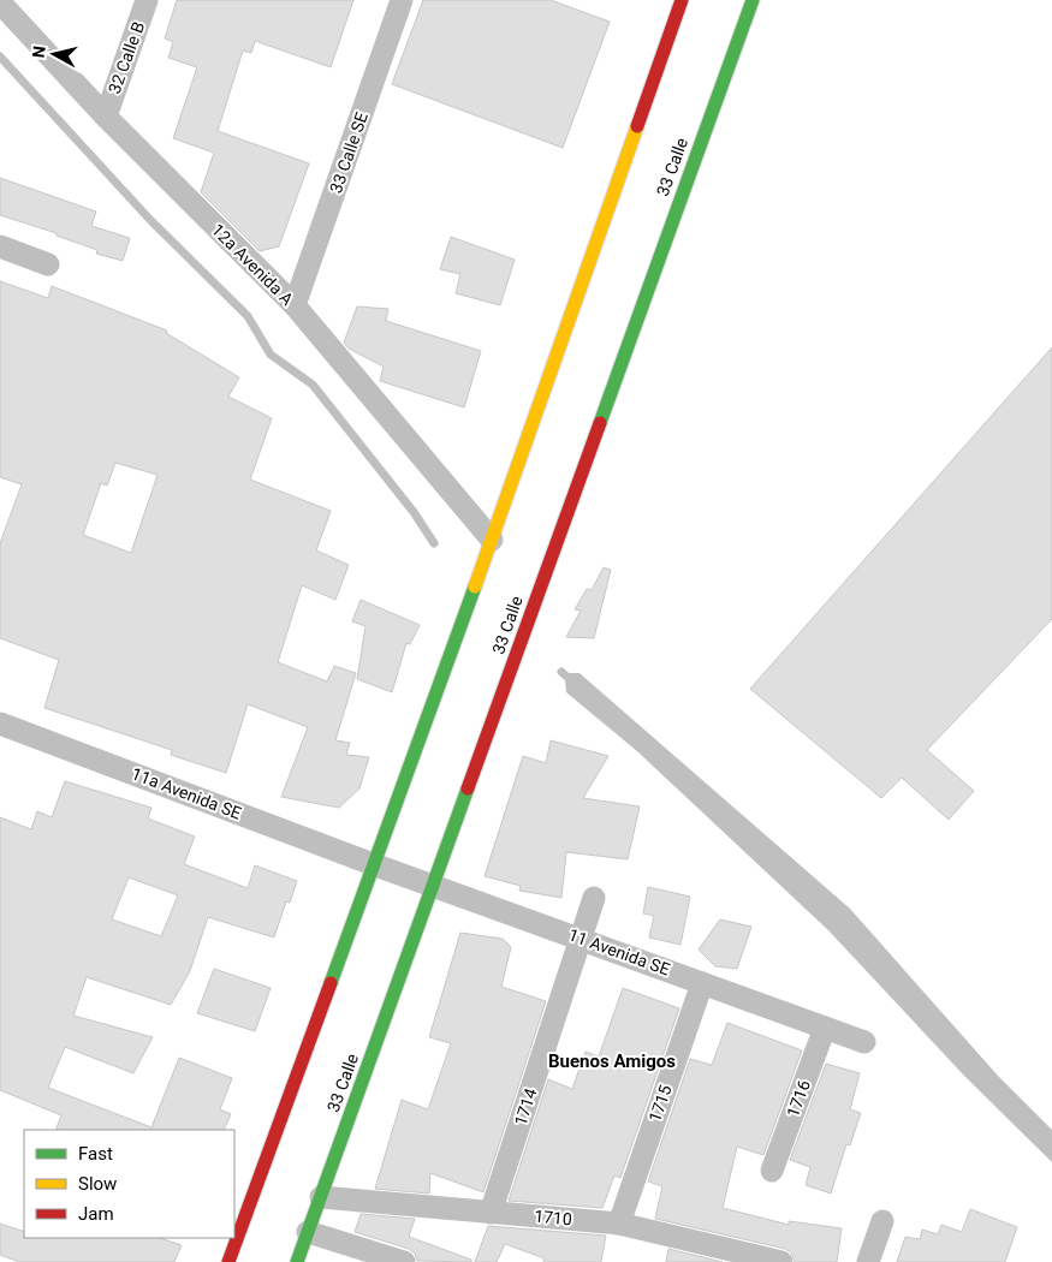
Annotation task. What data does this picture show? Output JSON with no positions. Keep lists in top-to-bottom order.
{
  "streets": {
    "main road": ["33 Calle"],
    "street": [
      "32 Calle B",
      "33 Calle SE",
      "12a Avenida A",
      "11a Avenida SE",
      "11 Avenida SE",
      "1716",
      "1715",
      "1714",
      "1710"
    ]
  },
  "crossings": [
    ["32 Calle B", "12a Avenida A"],
    ["33 Calle SE", "12a Avenida A"],
    ["33 Calle", "11 Avenida SE"],
    ["33 Calle", "1710"],
    ["11a Avenida SE", "11 Avenida SE"],
    ["11 Avenida SE", "1716"],
    ["11 Avenida SE", "1715"],
    ["11 Avenida SE", "1714"],
    ["1715", "1710"],
    ["1714", "1710"]
  ],
  "districts": ["Buenos Amigos"],
  "legend": ["Fast", "Slow", "Jam"],
  "north": "left"
}
